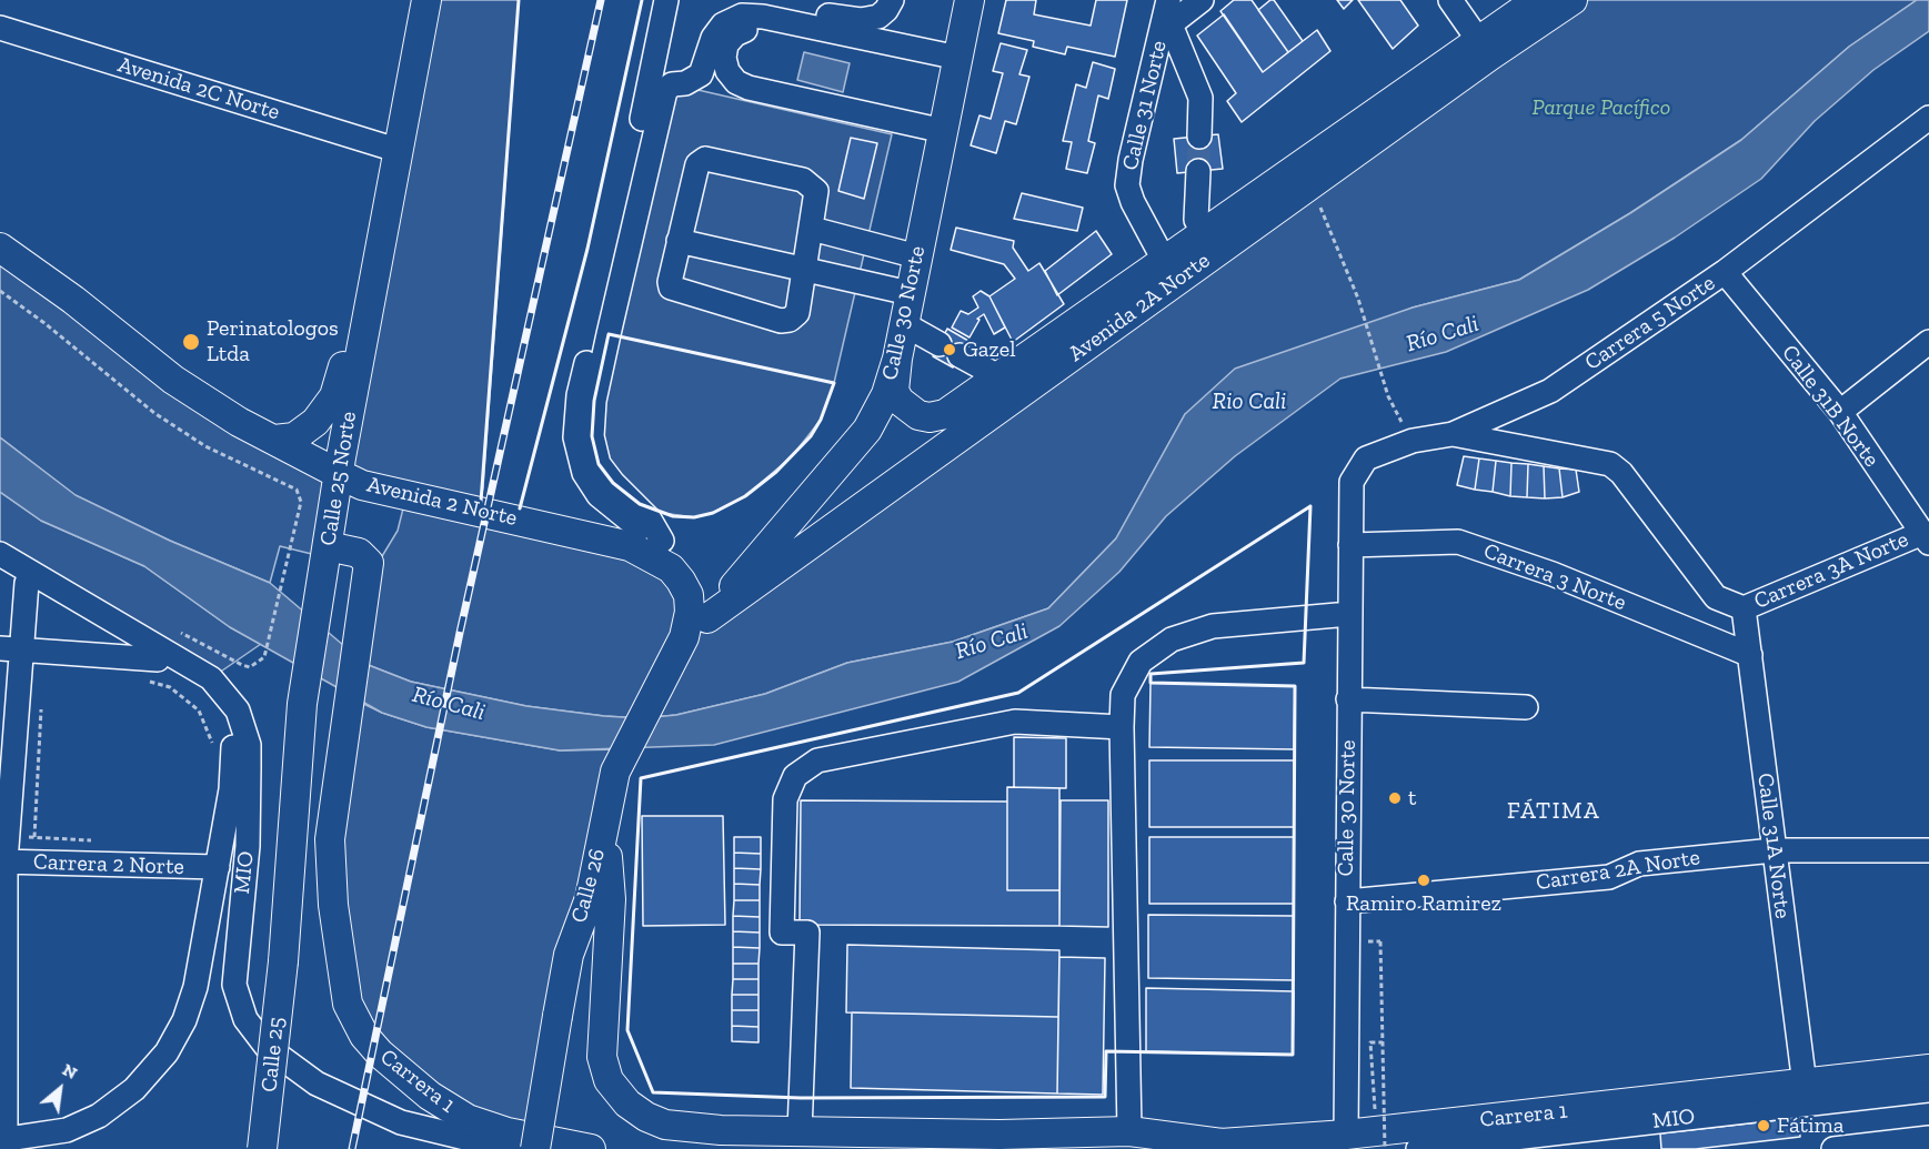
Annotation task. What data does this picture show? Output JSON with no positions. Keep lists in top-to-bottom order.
{
  "streets": {
    "main road": [
      "Avenida 2A Norte",
      "Calle 30 Norte",
      "Calle 25 Norte",
      "Avenida 2 Norte",
      "Calle 26",
      "Calle 25",
      "Carrera 1"
    ],
    "street": [
      "Avenida 2C Norte",
      "Calle 31 Norte",
      "Carrera 5 Norte",
      "Calle 31B Norte",
      "Carrera 3A Norte",
      "Carrera 3 Norte",
      "Calle 31A Norte",
      "Carrera 2 Norte",
      "Carrera 2A Norte",
      "MIO"
    ]
  },
  "crossings": [
    ["Avenida 2C Norte", "Calle 25 Norte"],
    ["Calle 31 Norte", "Avenida 2A Norte"],
    ["Avenida 2A Norte", "Calle 30 Norte"],
    ["Calle 30 Norte", "Carrera 5 Norte"],
    ["Calle 30 Norte", "Avenida 2 Norte"],
    ["Calle 30 Norte", "Carrera 3 Norte"],
    ["Calle 30 Norte", "Carrera 2A Norte"],
    ["Calle 30 Norte", "Calle 26"],
    ["Calle 30 Norte", "Carrera 1"],
    ["Carrera 5 Norte", "Calle 31B Norte"],
    ["Carrera 5 Norte", "Carrera 3A Norte"],
    ["Calle 31B Norte", "Carrera 3A Norte"],
    ["Calle 25 Norte", "Avenida 2 Norte"],
    ["Calle 25 Norte", "Calle 25"],
    ["Calle 25 Norte", "Carrera 1"],
    ["Avenida 2 Norte", "Calle 26"],
    ["Carrera 3A Norte", "Calle 31A Norte"],
    ["Carrera 3 Norte", "Calle 31A Norte"],
    ["Calle 31A Norte", "Carrera 2A Norte"],
    ["Calle 31A Norte", "Carrera 1"],
    ["Calle 26", "Carrera 1"]
  ],
  "districts": ["FÁTIMA"],
  "water": ["Río Cali", "Rio Cali"],
  "parks": ["Parque Pacífico"],
  "places": [
    "Perinatologos Ltda",
    "Gazel",
    "t",
    "Ramiro Ramirez",
    "Fátima"
  ],
  "north": "top right"
}
